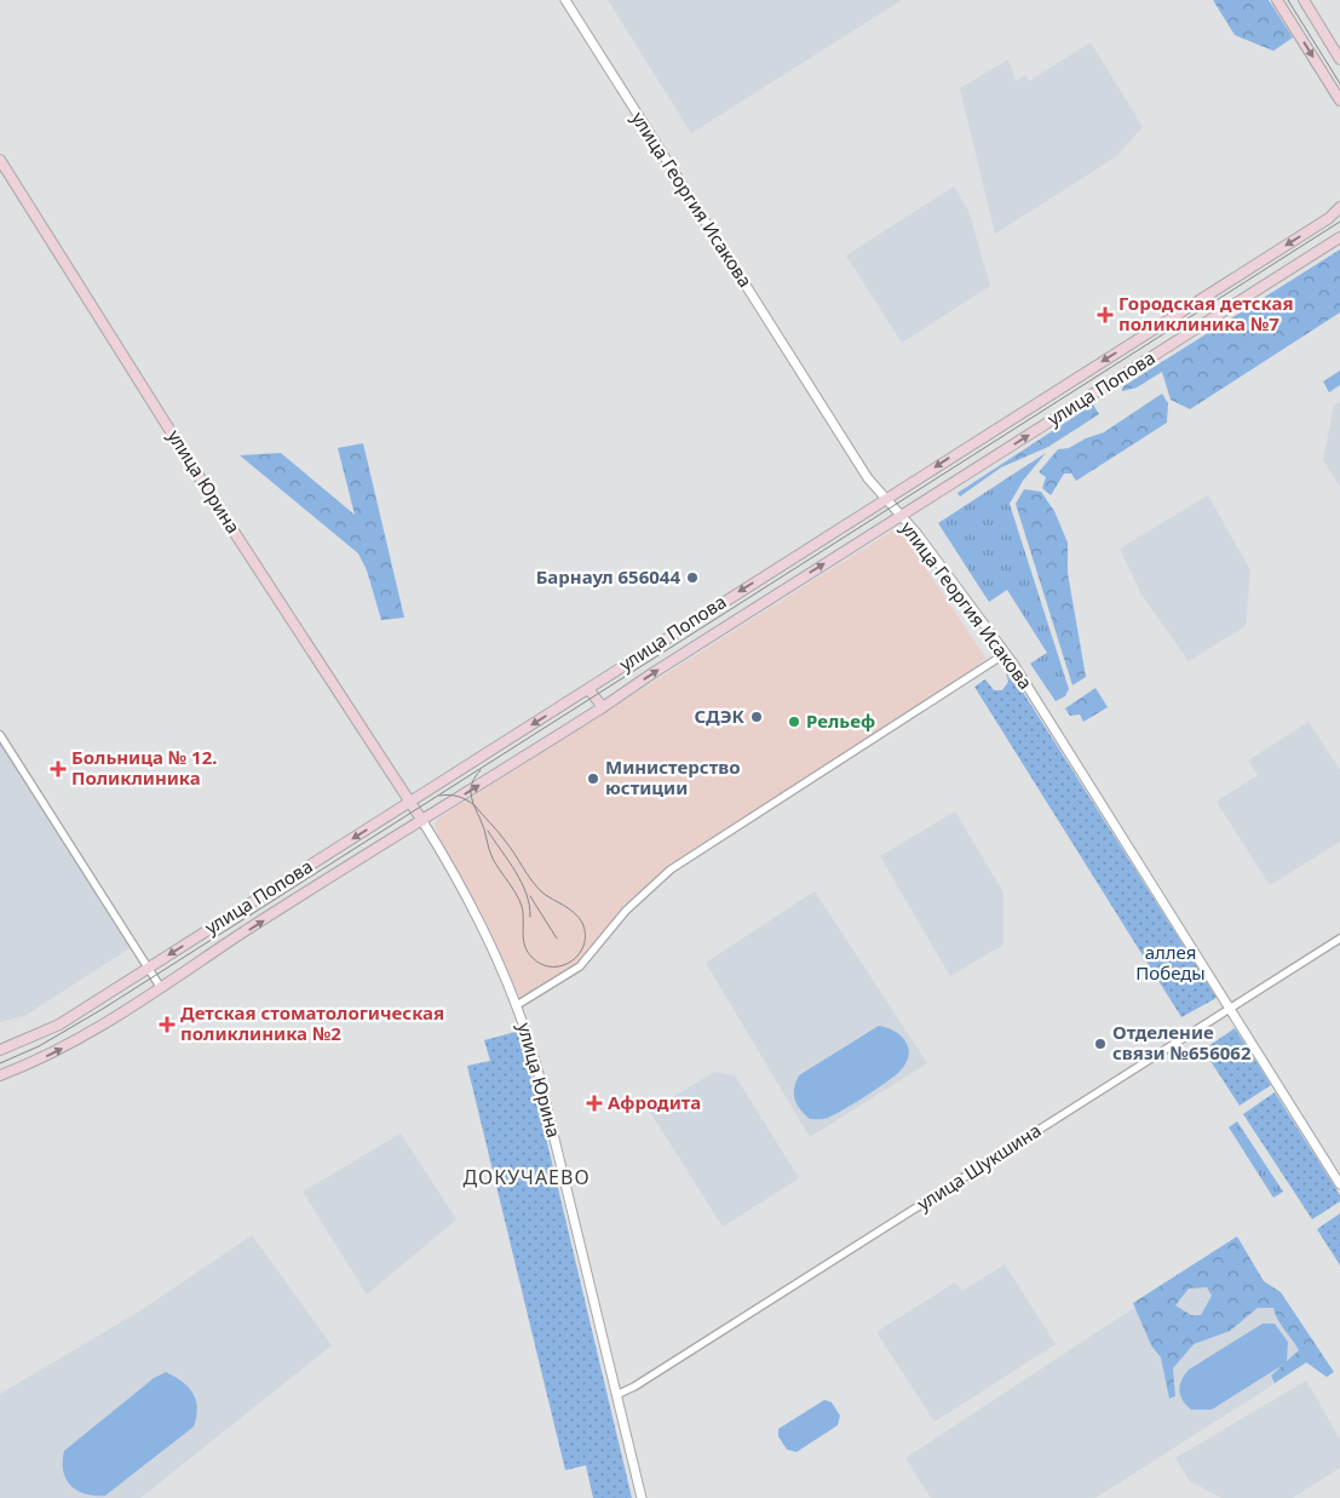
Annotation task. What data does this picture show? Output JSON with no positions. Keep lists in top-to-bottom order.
{
  "streets": {
    "main road": ["улица Попова", "улица Юрина"],
    "street": ["улица Георгия Исакова", "улица Шукшина"]
  },
  "crossings": [
    ["улица Георгия Исакова", "улица Попова"],
    ["улица Георгия Исакова", "улица Шукшина"],
    ["улица Попова", "улица Юрина"],
    ["улица Юрина", "улица Шукшина"]
  ],
  "districts": ["ДОКУЧАЕВО"],
  "parks": ["аллея Победы"],
  "places": {
    "health": [
      "Городская детская поликлиника №7",
      "Больница № 12. Поликлиника",
      "Детская стоматологическая поликлиника №2",
      "Афродита"
    ],
    "other": [
      "Барнаул 656044",
      "СДЭК",
      "Рельеф",
      "Министерство юстиции",
      "Отделение связи №656062"
    ]
  }
}
